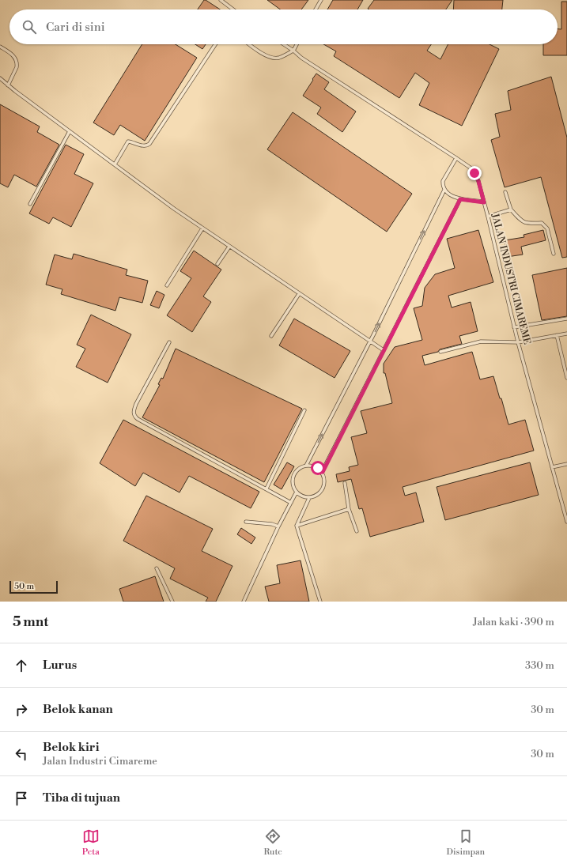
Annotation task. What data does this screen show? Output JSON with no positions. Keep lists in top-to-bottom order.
{
  "streets": {
    "lane": ["JALAN INDUSTRI CIMAREME"]
  },
  "scale_bar": "50 m",
  "page": {
    "search": "Cari di sini",
    "scale": "50 m",
    "heading": ["5 mnt", "Jalan kaki · 390 m"],
    "list": [
      ["Lurus", "330 m"],
      ["Belok kanan", "30 m"],
      ["Belok kiri", "Jalan Industri Cimareme", "30 m"],
      "Tiba di tujuan"
    ],
    "nav": ["Peta", "Rute", "Disimpan"]
  }
}
